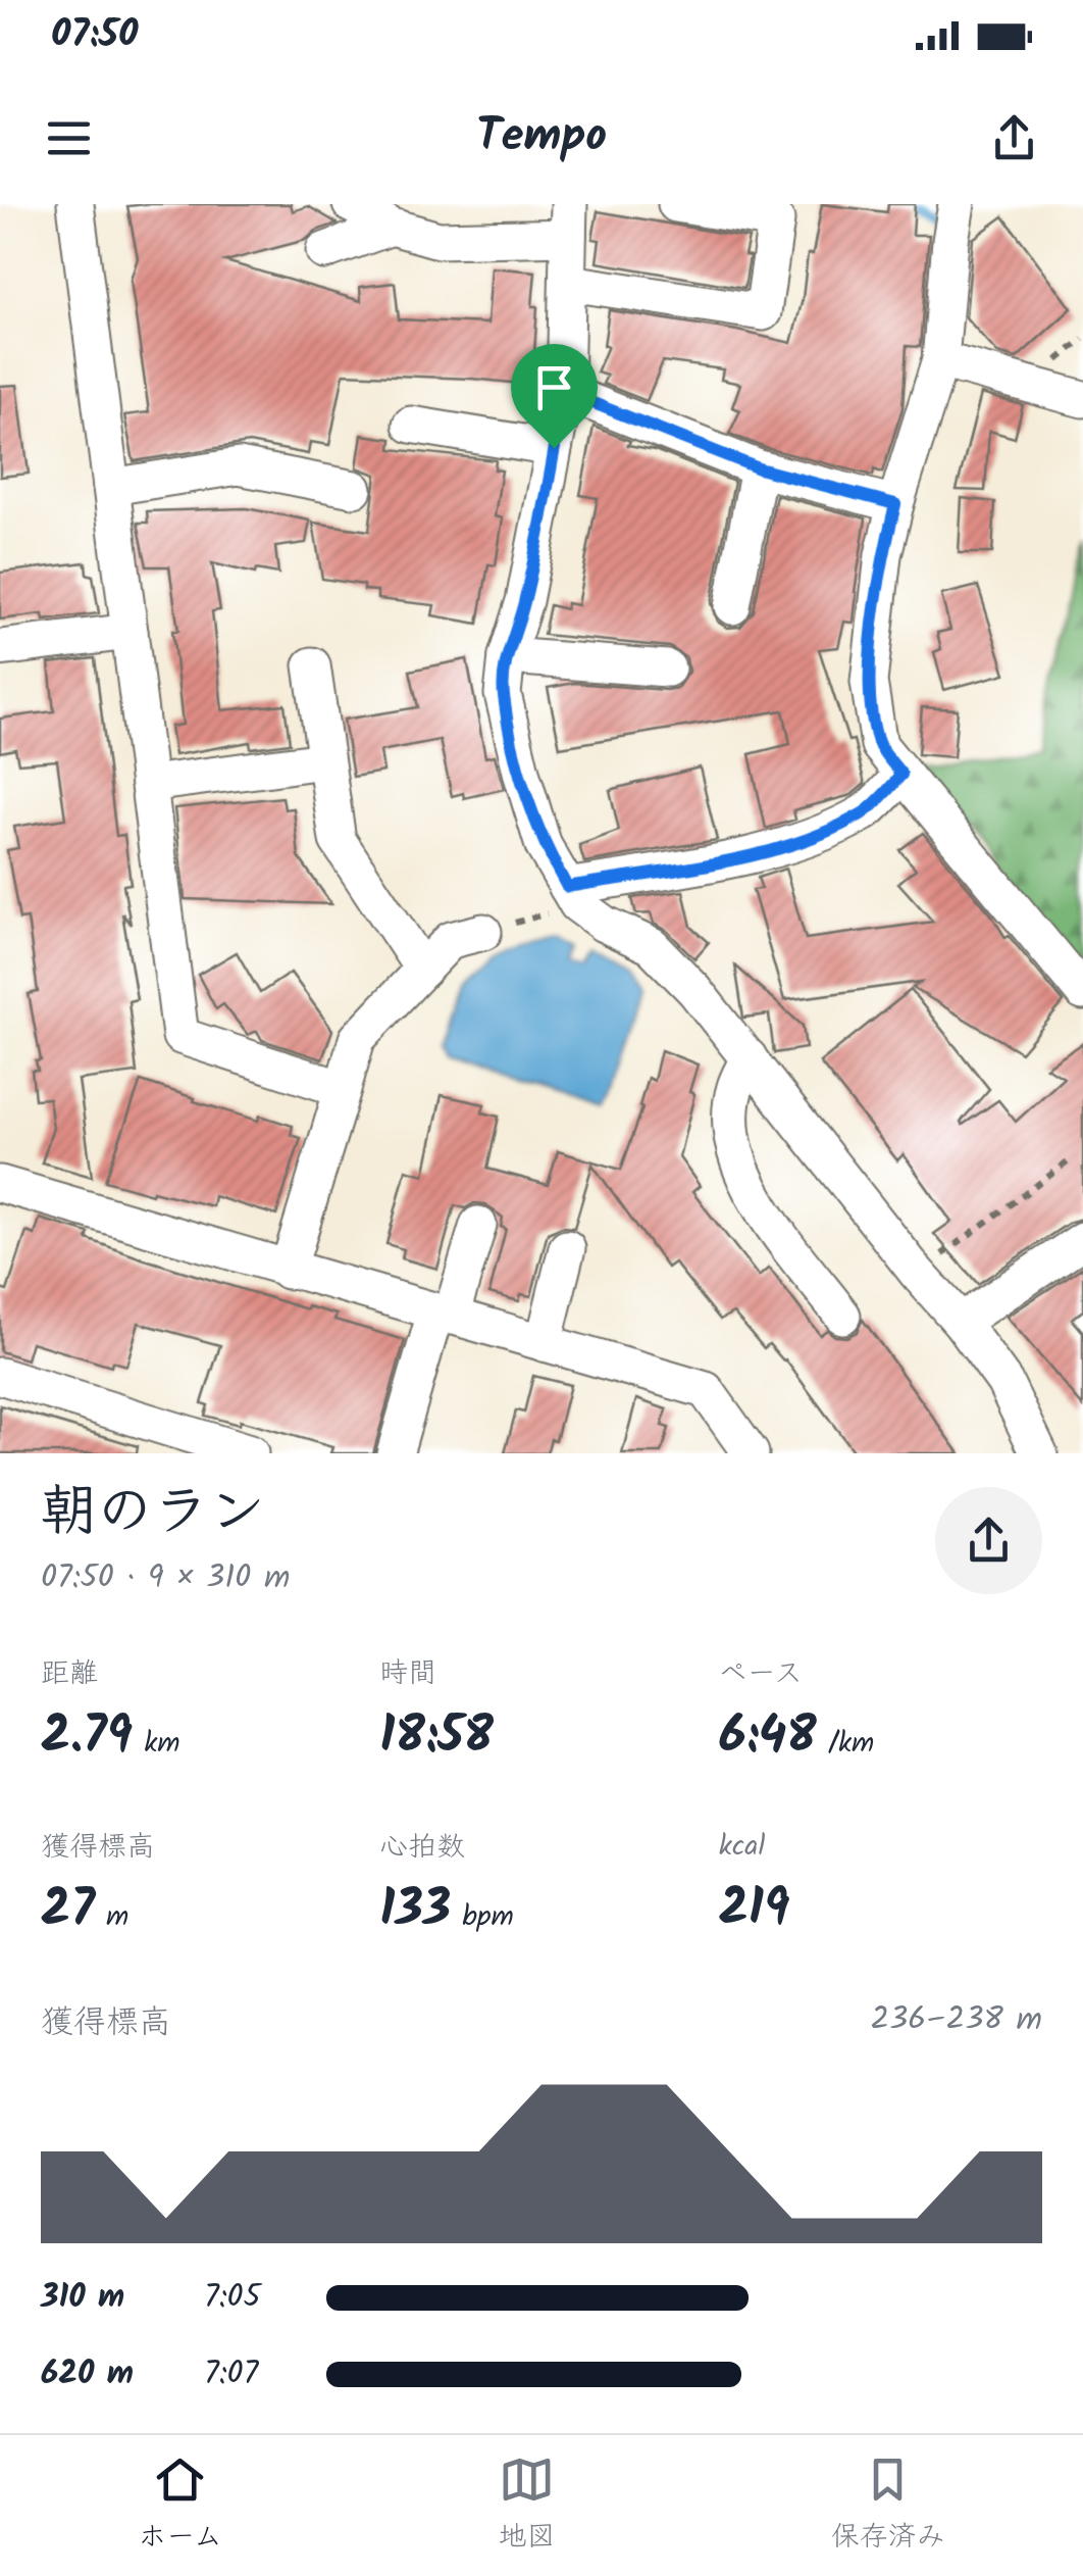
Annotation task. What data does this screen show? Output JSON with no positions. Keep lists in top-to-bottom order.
{
  "page": {
    "status": "07:50",
    "header": "Tempo",
    "heading": ["朝のラン", "07:50 · 9 × 310 m"],
    "stats": [
      ["距離", "2.79 km"],
      ["時間", "18:58"],
      ["ペース", "6:48 /km"],
      ["獲得標高", "27 m"],
      ["心拍数", "133 bpm"],
      ["kcal", "219"]
    ],
    "chart": ["獲得標高", "236–238 m"],
    "list": [
      {
        "name": "310 m",
        "note": "7:05"
      },
      {
        "name": "620 m",
        "note": "7:07"
      }
    ],
    "tabs": ["ホーム", "地図", "保存済み"]
  }
}
